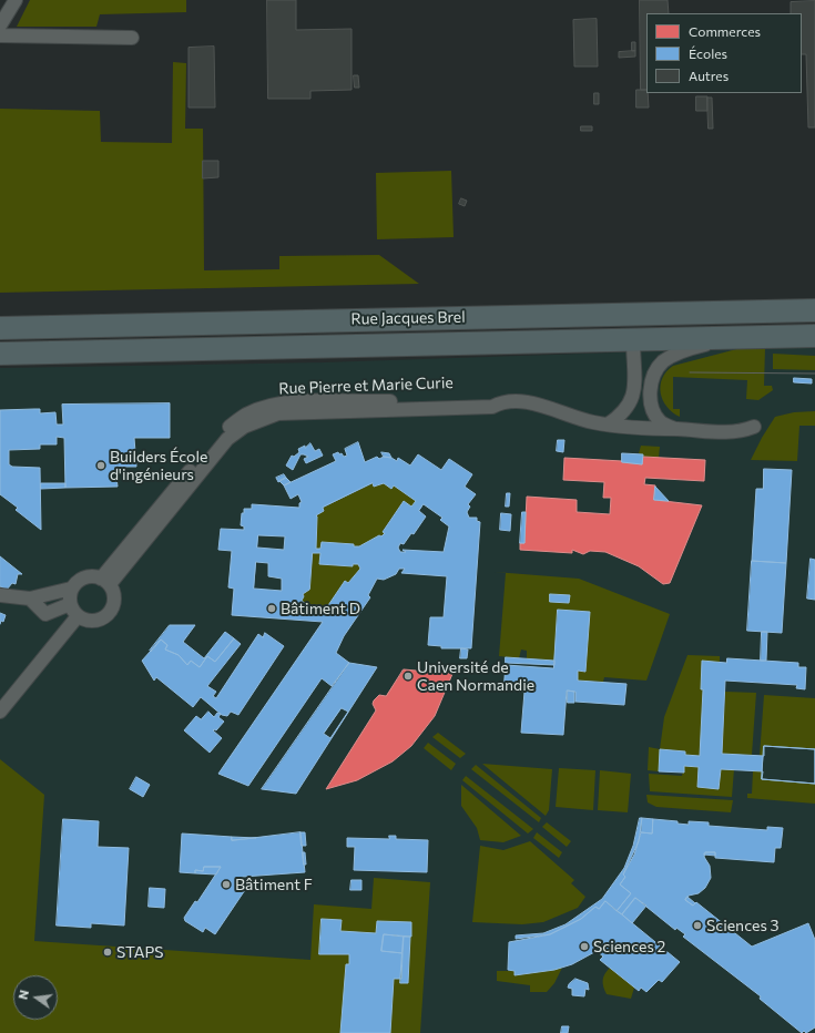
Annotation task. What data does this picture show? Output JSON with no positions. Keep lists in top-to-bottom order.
{
  "streets": {
    "main road": ["Rue Jacques Brel"],
    "street": ["Rue Pierre et Marie Curie"]
  },
  "places": [
    "Builders École d'ingénieurs",
    "Bâtiment D",
    "Université de Caen Normandie",
    "Bâtiment F",
    "Sciences 3",
    "Sciences 2",
    "STAPS"
  ],
  "legend": ["Commerces", "Écoles", "Autres"],
  "north": "left"
}
